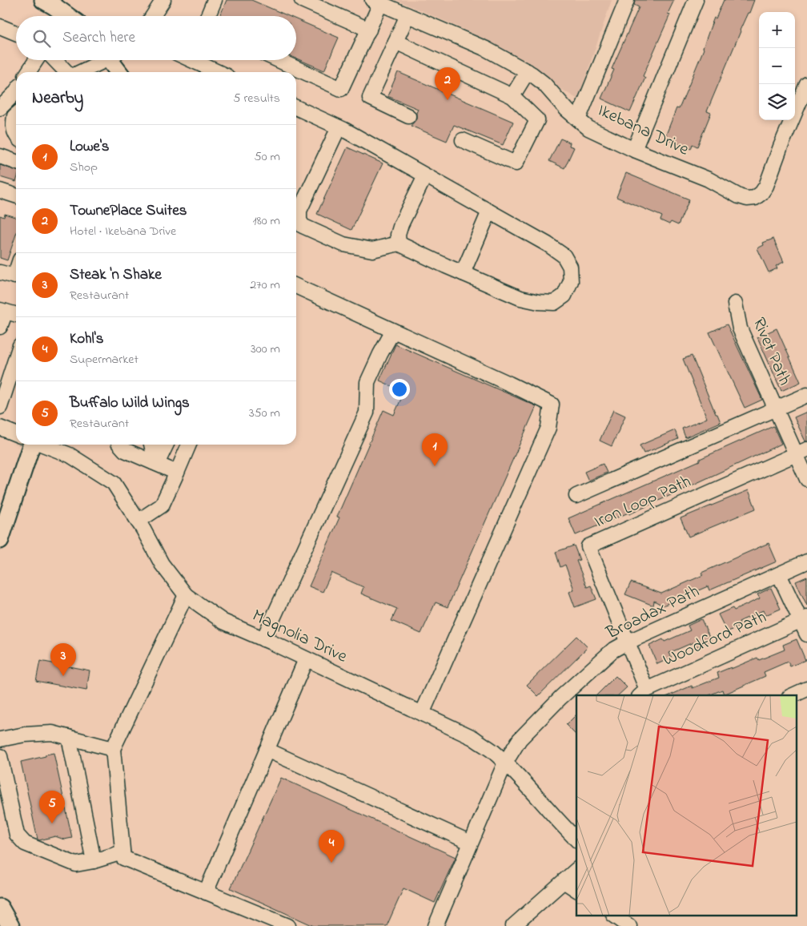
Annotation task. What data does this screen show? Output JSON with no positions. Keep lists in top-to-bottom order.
{
  "streets": {
    "street": [
      "Ikebana Drive",
      "Rivet Path",
      "Iron Loop Path",
      "Broadax Path",
      "Magnolia Drive",
      "Woodford Path"
    ]
  },
  "crossings": [
    ["Rivet Path", "Iron Loop Path"],
    ["Iron Loop Path", "Broadax Path"],
    ["Broadax Path", "Magnolia Drive"]
  ],
  "page": {
    "map_buttons": ["+", "−"],
    "search": "Search here",
    "pins": [
      "2",
      "1",
      "3",
      "5",
      "4"
    ],
    "heading": ["Nearby", "5 results"],
    "list": [
      {
        "mark": "1",
        "name": "Lowe's",
        "note": "Shop",
        "value": "50 m"
      },
      {
        "mark": "2",
        "name": "TownePlace Suites",
        "note": "Hotel · Ikebana Drive",
        "value": "180 m"
      },
      {
        "mark": "3",
        "name": "Steak 'n Shake",
        "note": "Restaurant",
        "value": "270 m"
      },
      {
        "mark": "4",
        "name": "Kohl's",
        "note": "Supermarket",
        "value": "300 m"
      },
      {
        "mark": "5",
        "name": "Buffalo Wild Wings",
        "note": "Restaurant",
        "value": "350 m"
      }
    ]
  }
}
